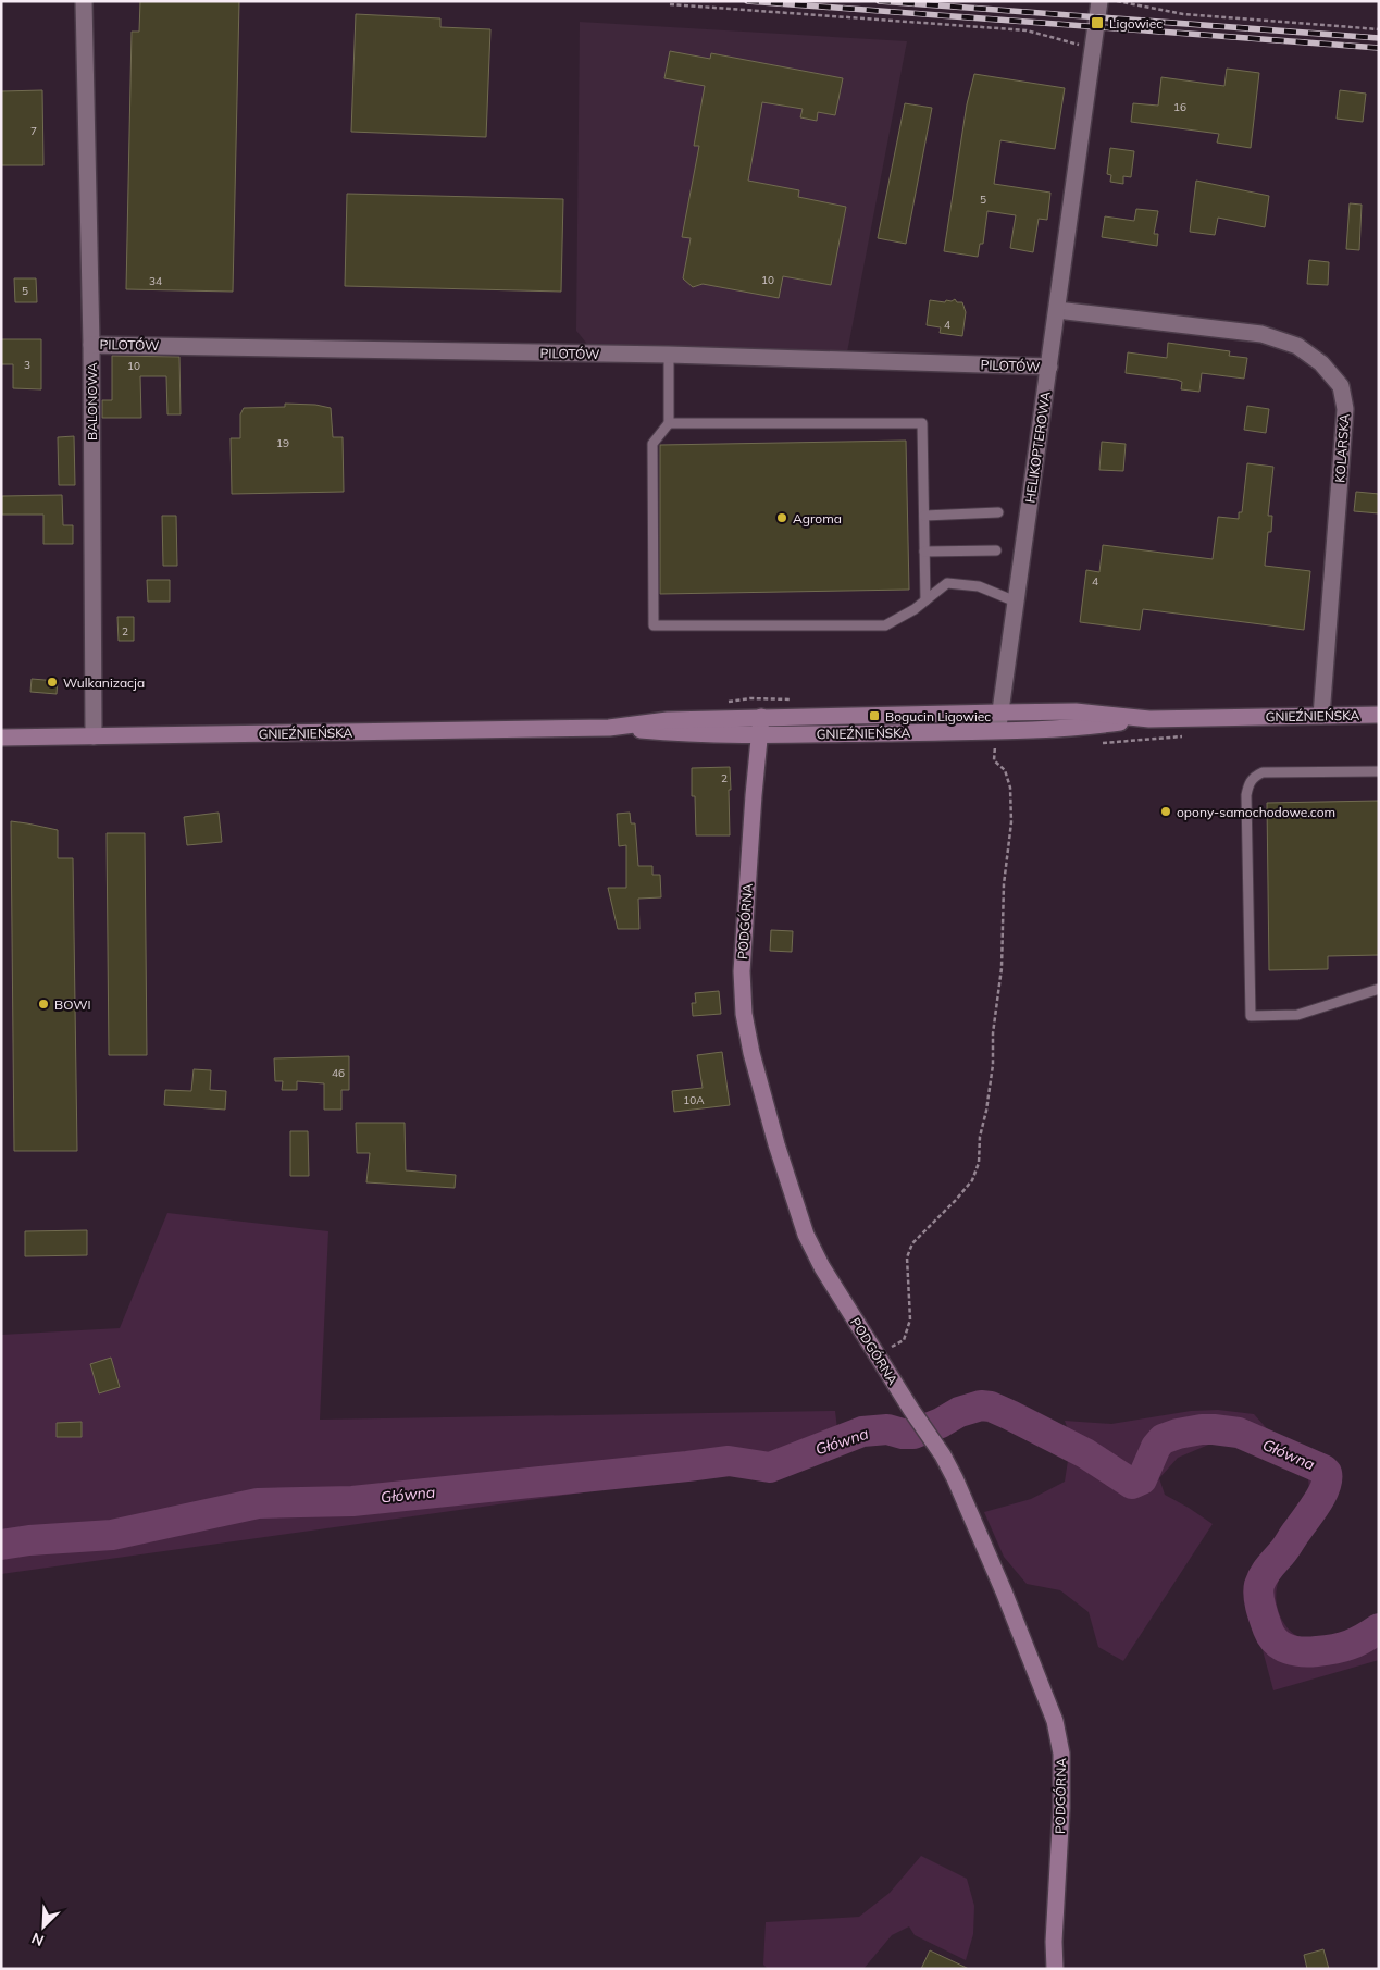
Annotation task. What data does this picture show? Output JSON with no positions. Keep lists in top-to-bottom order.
{
  "streets": {
    "main road": ["GNIEŹNIEŃSKA", "PODGÓRNA"],
    "street": [
      "PILOTÓW",
      "BALONOWA",
      "HELIKOPTEROWA",
      "KOLARSKA"
    ]
  },
  "crossings": [
    ["PILOTÓW", "BALONOWA"],
    ["PILOTÓW", "HELIKOPTEROWA"],
    ["BALONOWA", "GNIEŹNIEŃSKA"],
    ["HELIKOPTEROWA", "KOLARSKA"],
    ["HELIKOPTEROWA", "GNIEŹNIEŃSKA"],
    ["KOLARSKA", "GNIEŹNIEŃSKA"],
    ["GNIEŹNIEŃSKA", "PODGÓRNA"]
  ],
  "water": ["Główna"],
  "places": {
    "transit": ["Ligowiec", "Bogucin Ligowiec"],
    "other": [
      "Agroma",
      "Wulkanizacja",
      "opony-samochodowe.com",
      "BOWI"
    ]
  },
  "house_numbers": [
    "16",
    "7",
    "5",
    "10",
    "34",
    "5",
    "4",
    "3",
    "10",
    "19",
    "4",
    "2",
    "2",
    "46",
    "10A"
  ],
  "north": "bottom left"
}
